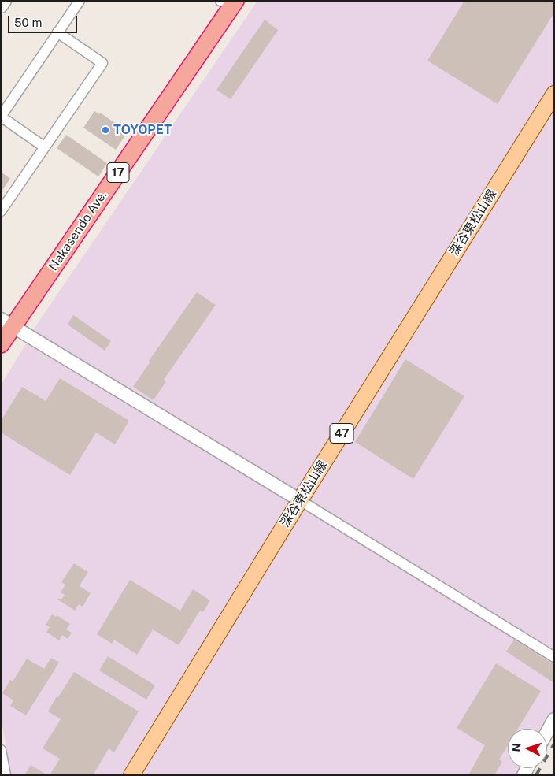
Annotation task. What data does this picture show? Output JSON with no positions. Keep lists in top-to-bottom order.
{
  "streets": {
    "highway": ["17", "Nakasendo Ave."],
    "main road": ["深谷東松山線", "47"]
  },
  "places": ["TOYOPET"],
  "scale_bar": "50 m",
  "north": "left"
}
